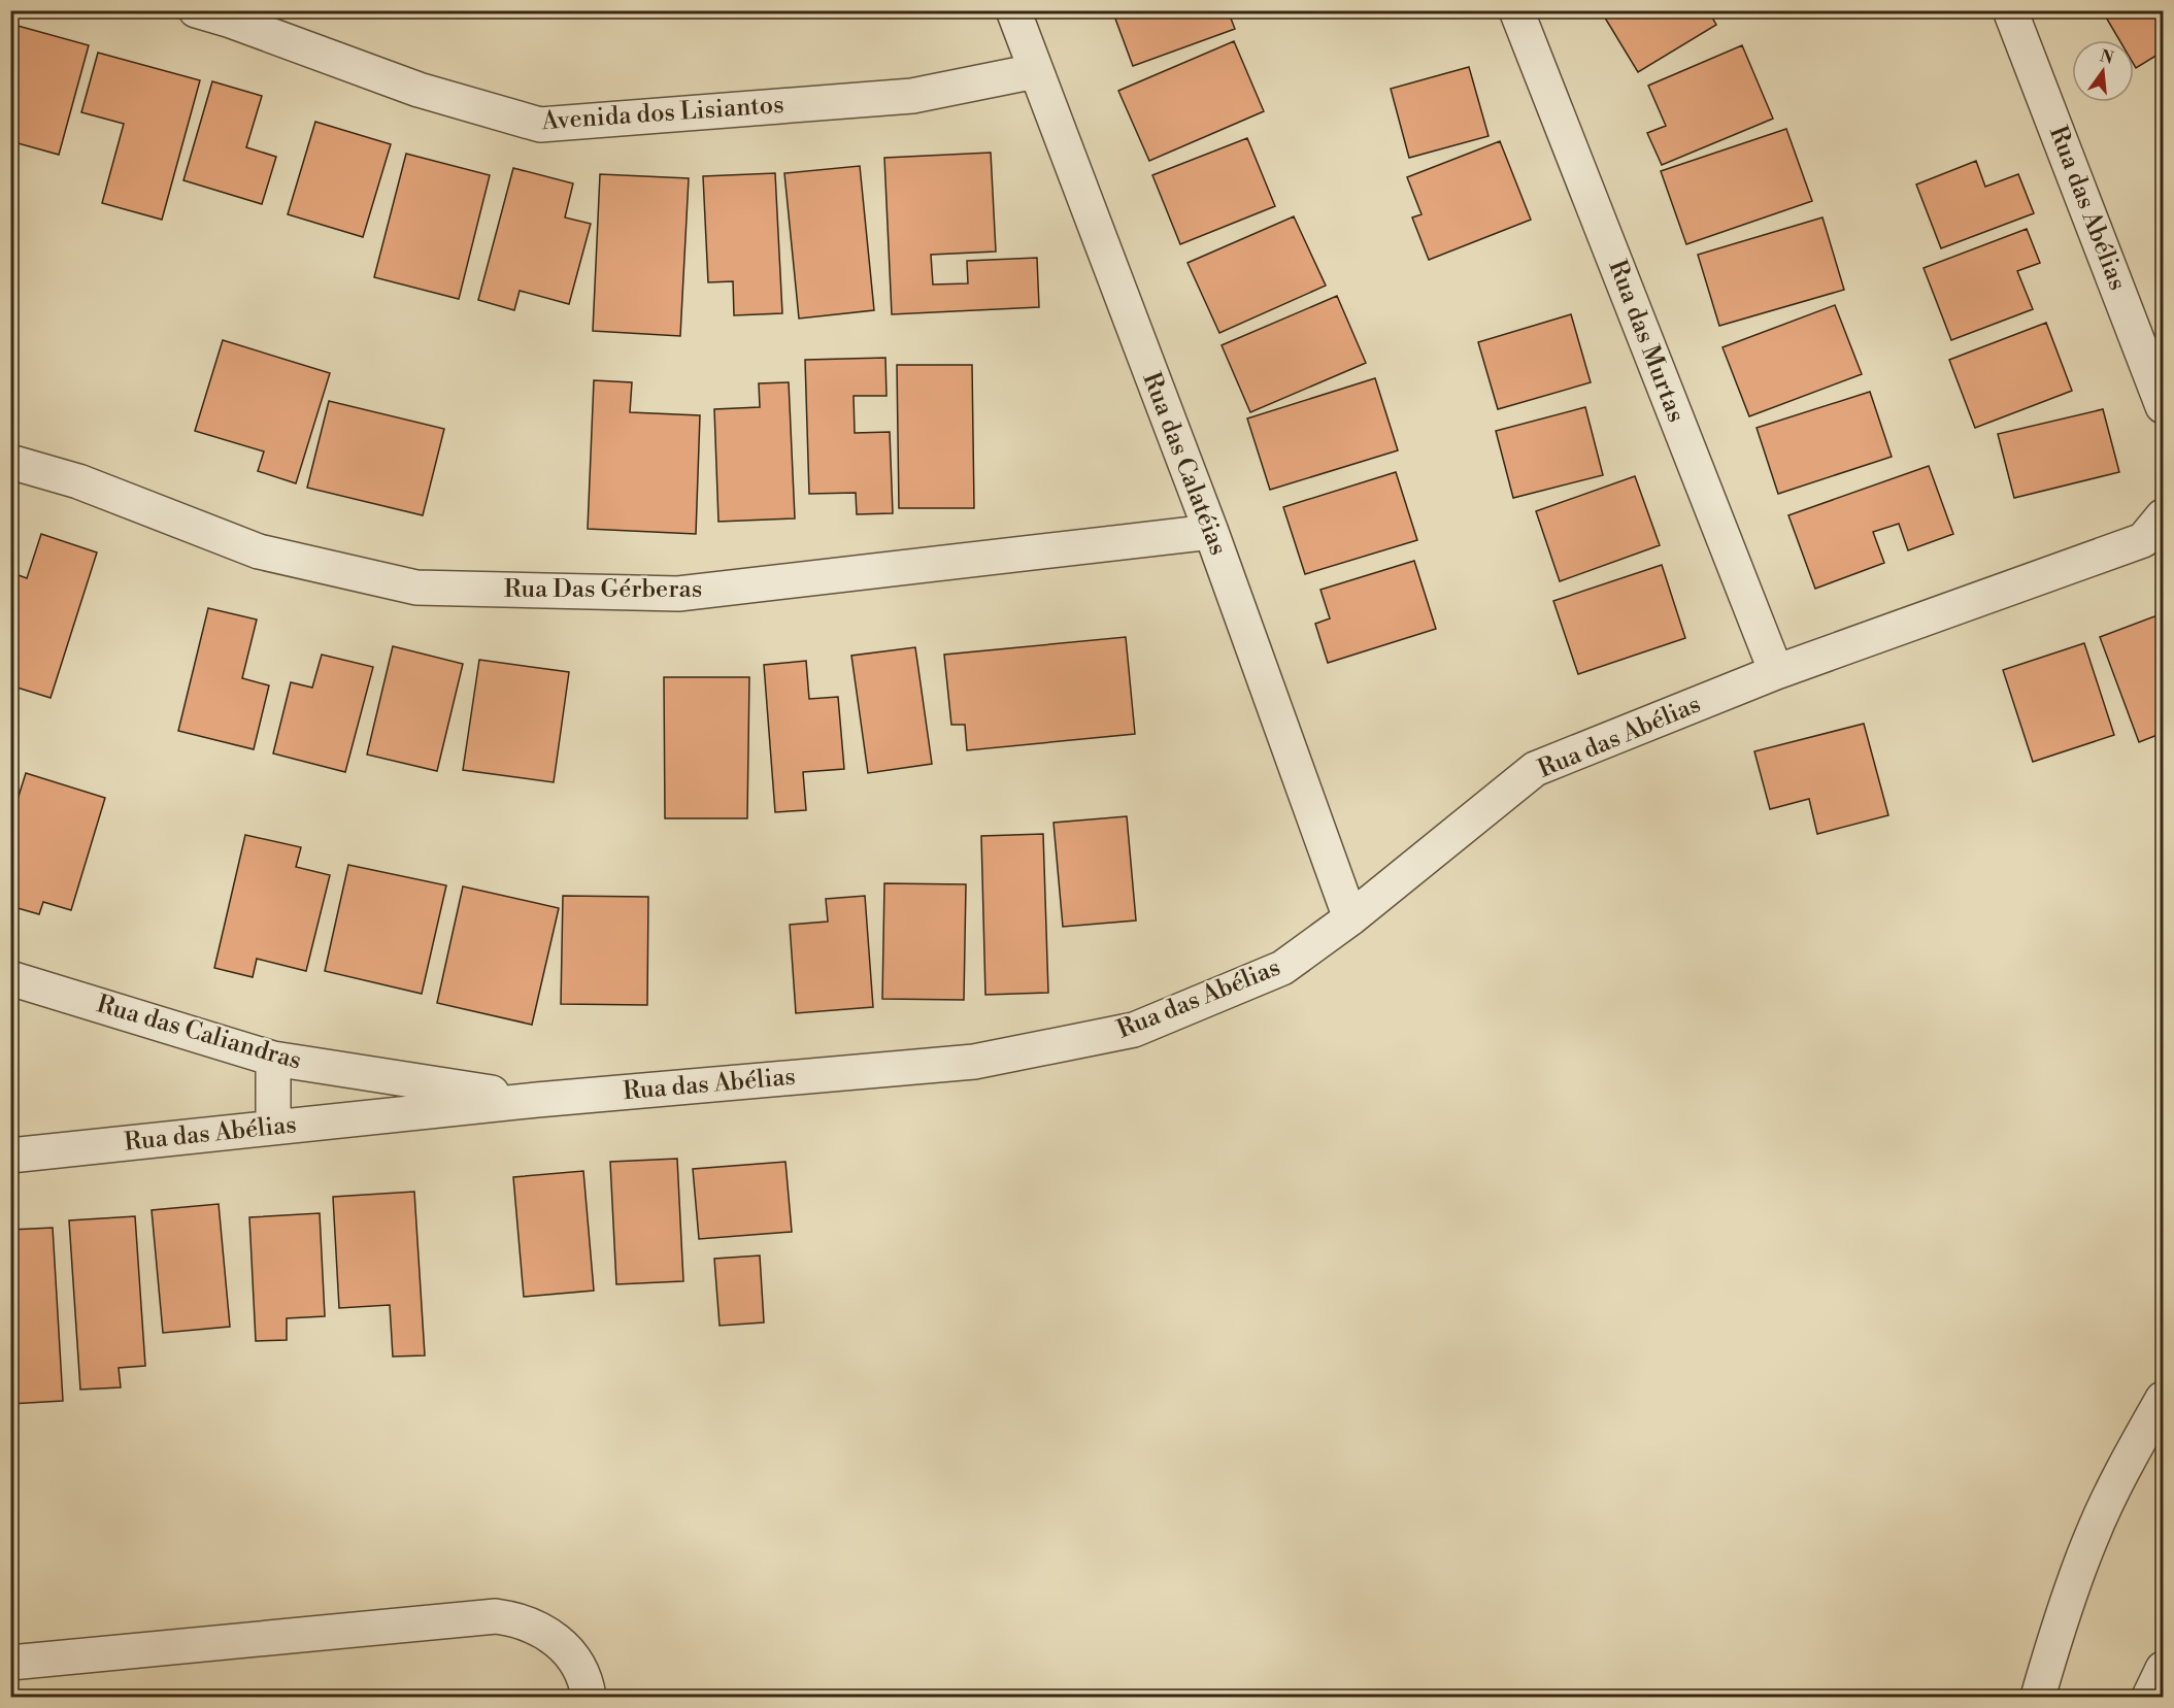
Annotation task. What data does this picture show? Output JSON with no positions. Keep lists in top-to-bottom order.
{
  "streets": {
    "street": [
      "Avenida dos Lisiantos",
      "Rua das Abélias",
      "Rua das Murtas",
      "Rua das Calatéias",
      "Rua Das Gérberas",
      "Rua das Caliandras"
    ]
  },
  "crossings": [
    ["Avenida dos Lisiantos", "Rua das Calatéias"],
    ["Rua das Abélias", "Rua das Murtas"],
    ["Rua das Abélias", "Rua das Calatéias"],
    ["Rua das Abélias", "Rua das Caliandras"],
    ["Rua das Calatéias", "Rua Das Gérberas"]
  ],
  "north": "top"
}
